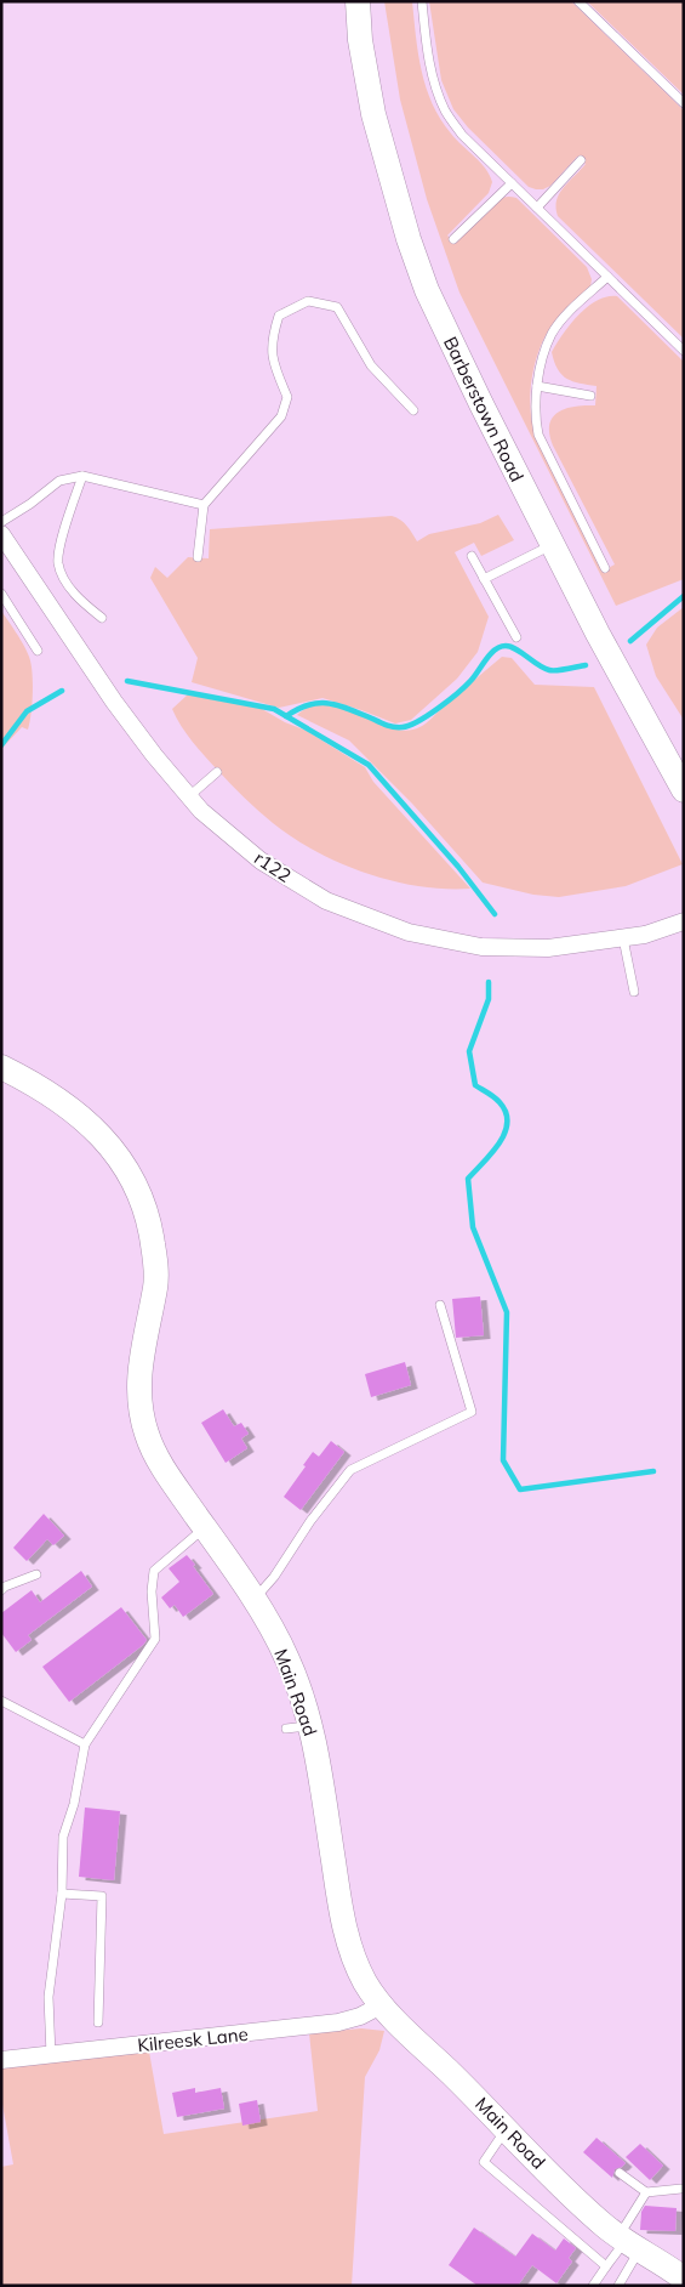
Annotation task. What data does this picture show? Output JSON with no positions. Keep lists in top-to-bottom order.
{
  "streets": {
    "main road": ["Barberstown Road", "Main Road"],
    "street": ["r122", "Kilreesk Lane"]
  },
  "crossings": [
    ["Main Road", "Kilreesk Lane"]
  ]
}
